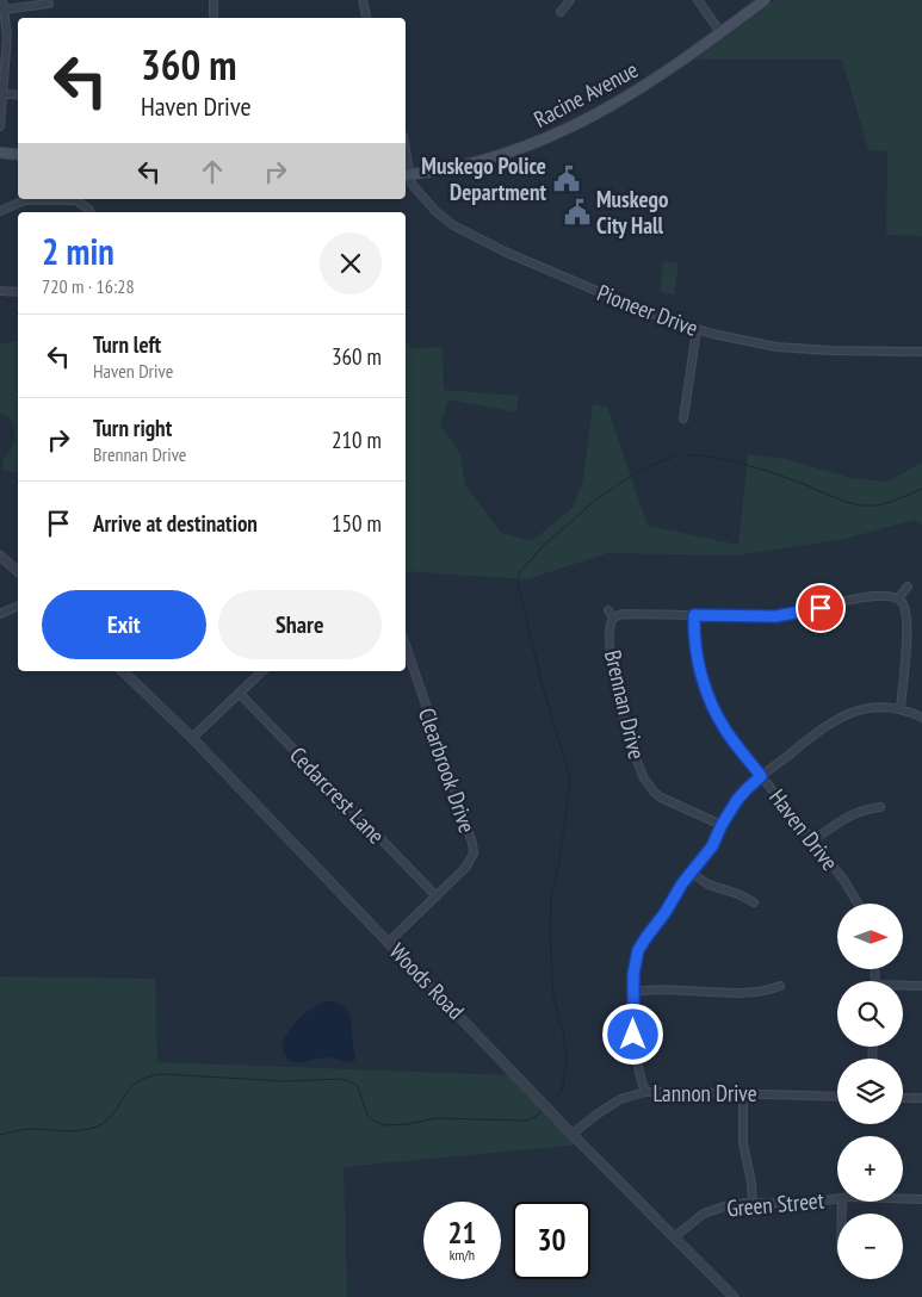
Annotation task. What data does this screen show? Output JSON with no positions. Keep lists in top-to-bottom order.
{
  "streets": {
    "main road": ["Racine Avenue"],
    "street": [
      "Pioneer Drive",
      "Brennan Drive",
      "Clearbrook Drive",
      "Cedarcrest Lane",
      "Haven Drive",
      "Woods Road",
      "Lannon Drive",
      "Green Street"
    ]
  },
  "crossings": [
    ["Racine Avenue", "Pioneer Drive"],
    ["Brennan Drive", "Haven Drive"],
    ["Clearbrook Drive", "Cedarcrest Lane"],
    ["Clearbrook Drive", "Woods Road"],
    ["Woods Road", "Lannon Drive"],
    ["Woods Road", "Green Street"]
  ],
  "places": {
    "public building": ["Muskego Police Department", "Muskego City Hall"]
  },
  "north": "right",
  "page": {
    "turn": ["360 m", "Haven Drive"],
    "heading": ["2 min", "720 m · 16:28"],
    "list": [
      {
        "name": "Turn left",
        "note": "Haven Drive",
        "value": "360 m"
      },
      {
        "name": "Turn right",
        "note": "Brennan Drive",
        "value": "210 m"
      },
      {
        "name": "Arrive at destination",
        "value": "150 m"
      }
    ],
    "buttons": ["Exit", "Share"],
    "map_buttons": ["+", "−"],
    "speed": "21 km/h",
    "limit": "30"
  }
}
